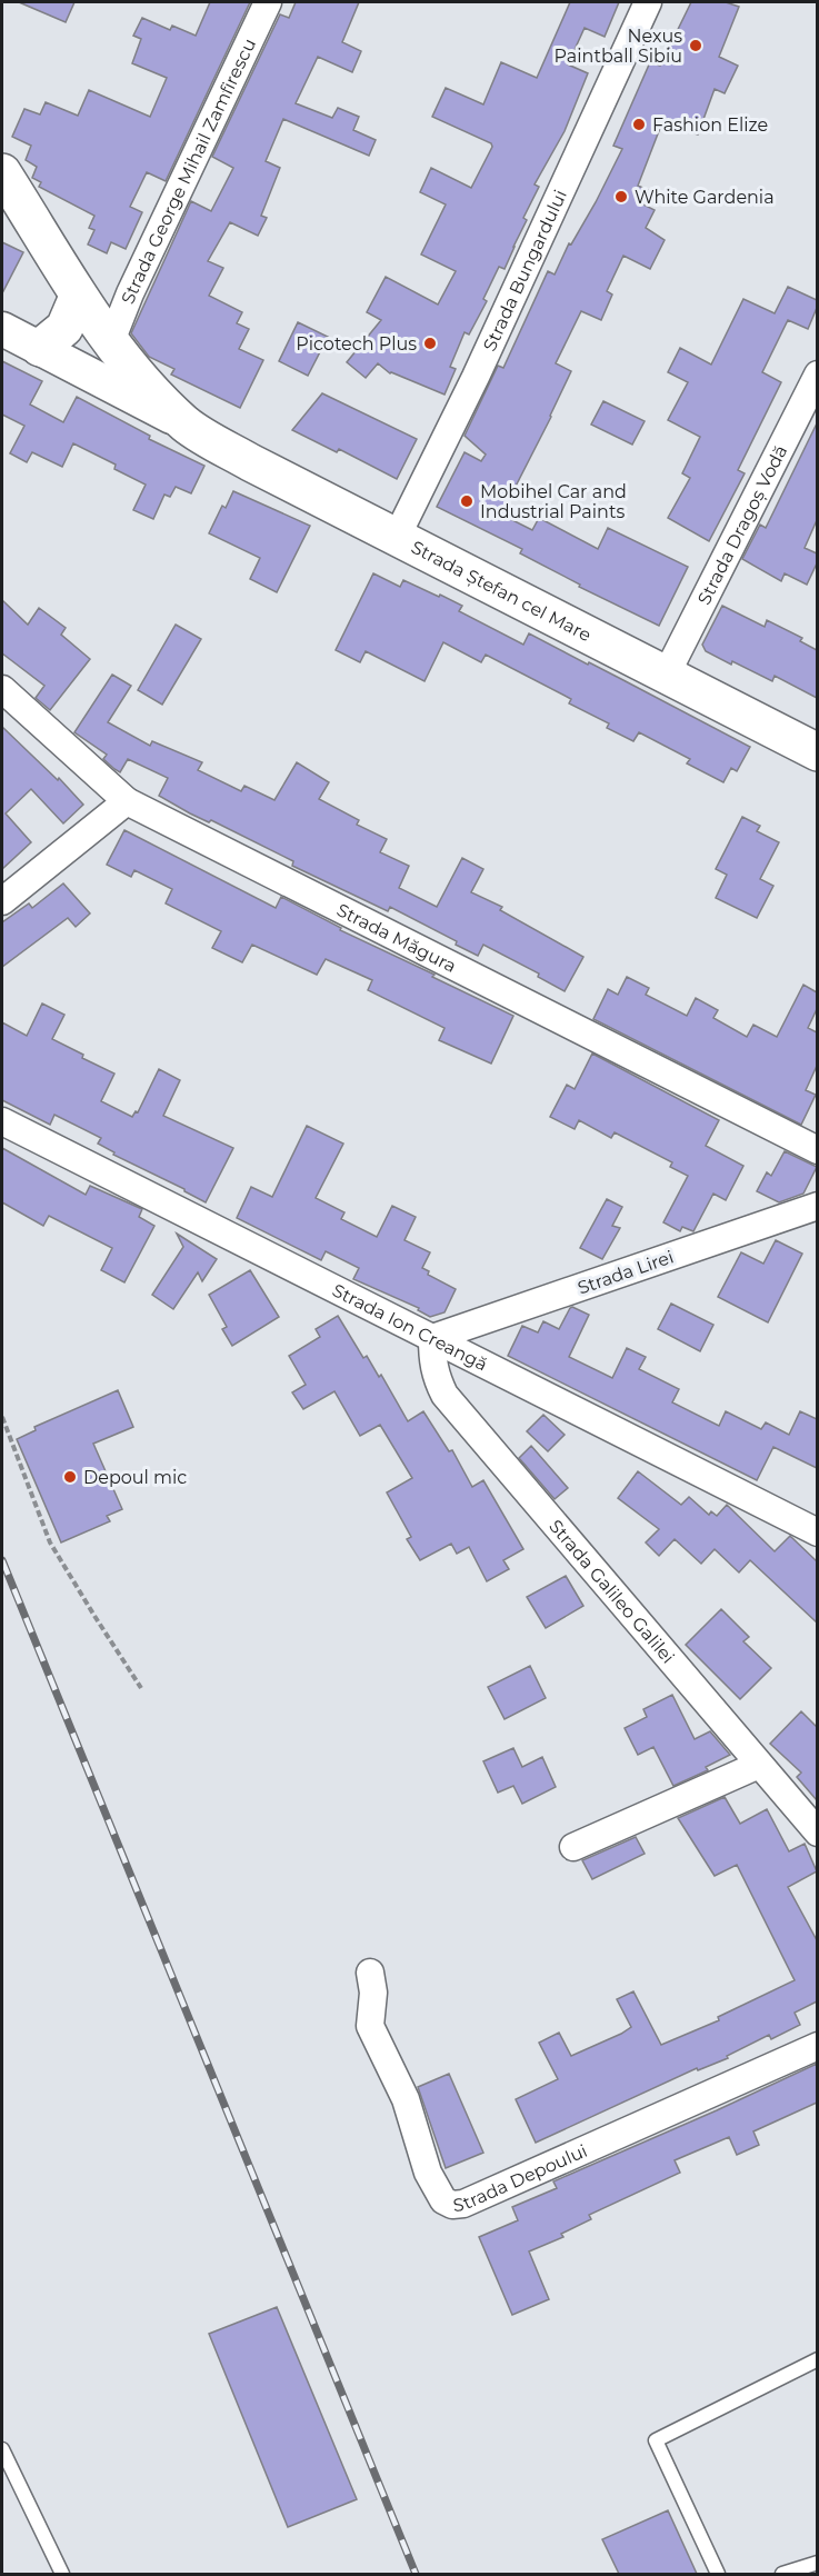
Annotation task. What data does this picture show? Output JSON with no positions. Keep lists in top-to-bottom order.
{
  "streets": {
    "main road": ["Strada Ștefan cel Mare"],
    "street": [
      "Strada George Mihail Zamfirescu",
      "Strada Bungardului",
      "Strada Dragoș Vodă",
      "Strada Măgura",
      "Strada Lirei",
      "Strada Ion Creangă",
      "Strada Galileo Galilei",
      "Strada Depoului"
    ]
  },
  "crossings": [
    ["Strada George Mihail Zamfirescu", "Strada Ștefan cel Mare"],
    ["Strada Bungardului", "Strada Ștefan cel Mare"],
    ["Strada Dragoș Vodă", "Strada Ștefan cel Mare"],
    ["Strada Lirei", "Strada Ion Creangă"],
    ["Strada Lirei", "Strada Galileo Galilei"],
    ["Strada Ion Creangă", "Strada Galileo Galilei"]
  ],
  "places": [
    "Nexus Paintball Sibiu",
    "Fashion Elize",
    "White Gardenia",
    "Picotech Plus",
    "Mobihel Car and Industrial Paints",
    "Depoul mic"
  ]
}
